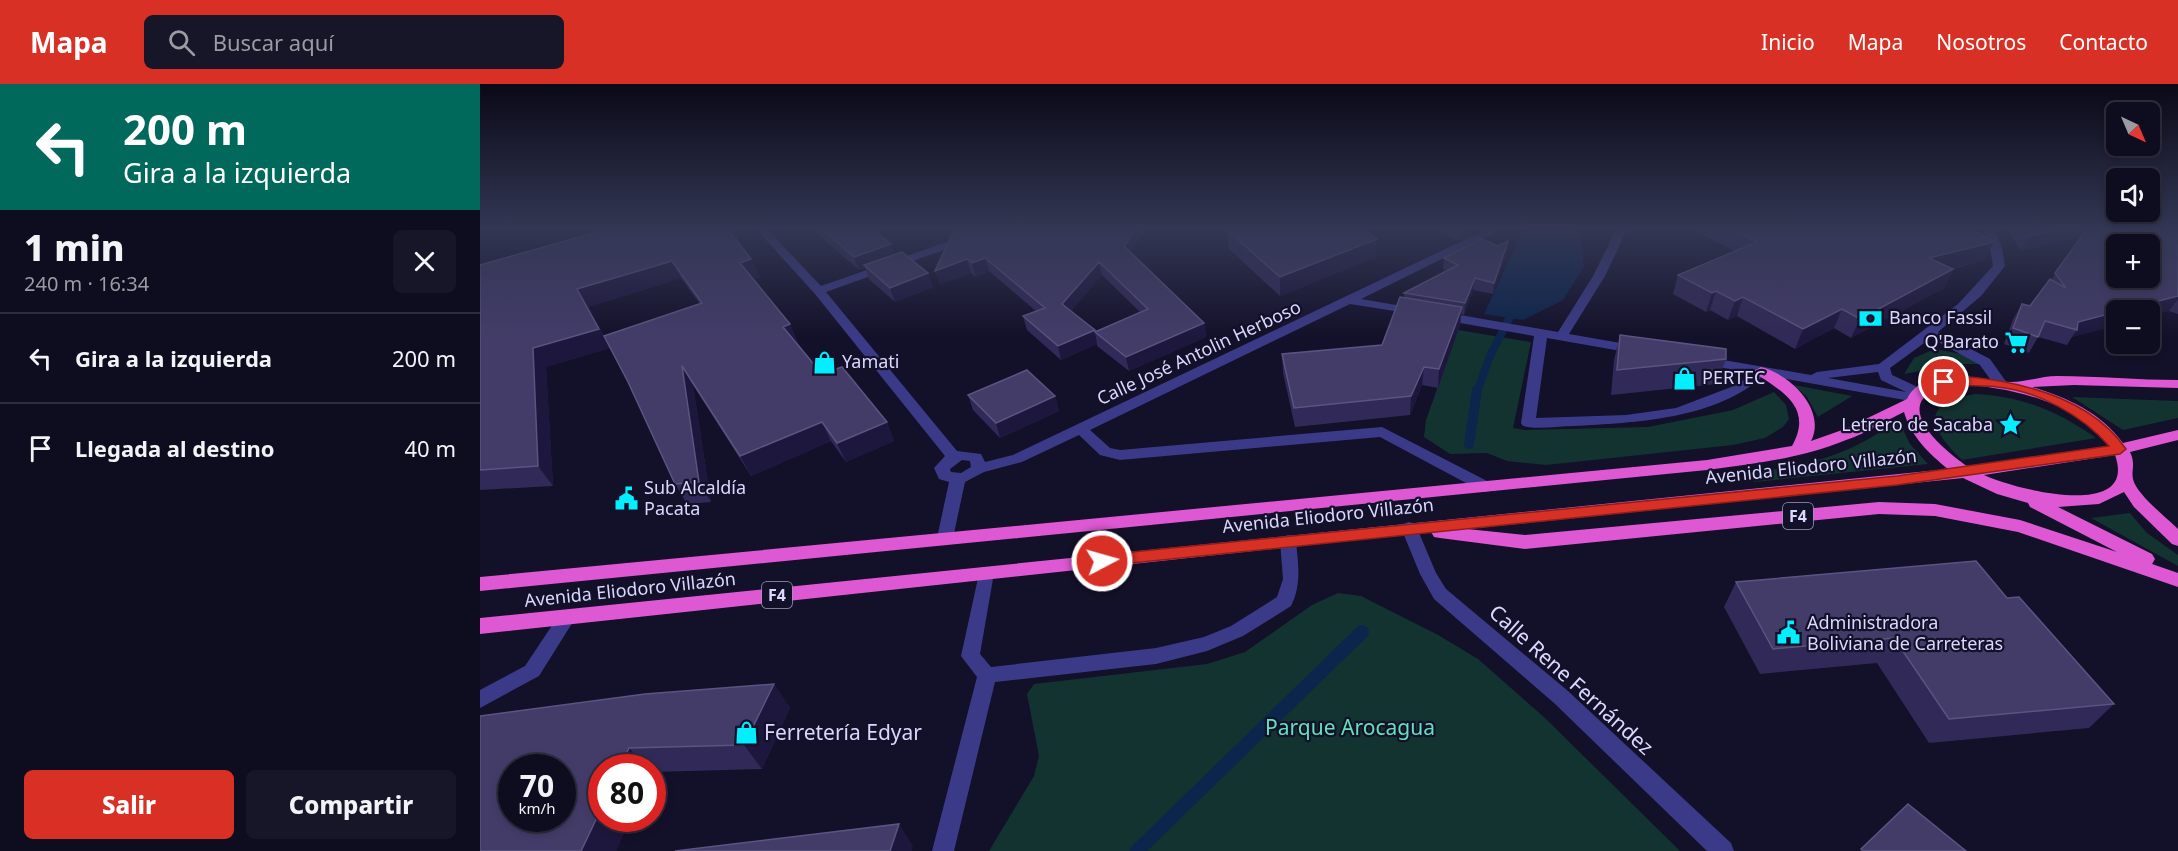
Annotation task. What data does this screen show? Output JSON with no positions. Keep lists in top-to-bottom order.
{
  "streets": {
    "highway": ["Avenida Eliodoro Villazón", "F4"],
    "street": ["Calle José Antolin Herboso", "Calle Rene Fernández"]
  },
  "crossings": [
    ["Avenida Eliodoro Villazón", "F4"],
    ["Avenida Eliodoro Villazón", "Calle Rene Fernández"],
    ["F4", "Calle Rene Fernández"]
  ],
  "parks": ["Parque Arocagua"],
  "places": {
    "bank": ["Banco Fassil"],
    "supermarket": ["Q'Barato"],
    "shop": ["Yamati", "PERTEC", "Ferretería Edyar"],
    "place": ["Letrero de Sacaba"],
    "public building": ["Sub Alcaldía Pacata", "Administradora Boliviana de Carreteras"]
  },
  "north": "bottom right",
  "page": {
    "header": "Mapa",
    "search": "Buscar aquí",
    "nav": [
      "Inicio",
      "Mapa",
      "Nosotros",
      "Contacto"
    ],
    "turn": ["200 m", "Gira a la izquierda"],
    "map_buttons": ["+", "−"],
    "heading": ["1 min", "240 m · 16:34"],
    "list": [
      {
        "name": "Gira a la izquierda",
        "value": "200 m"
      },
      {
        "name": "Llegada al destino",
        "value": "40 m"
      }
    ],
    "speed": "70 km/h",
    "limit": "80",
    "buttons": ["Salir", "Compartir"]
  }
}
